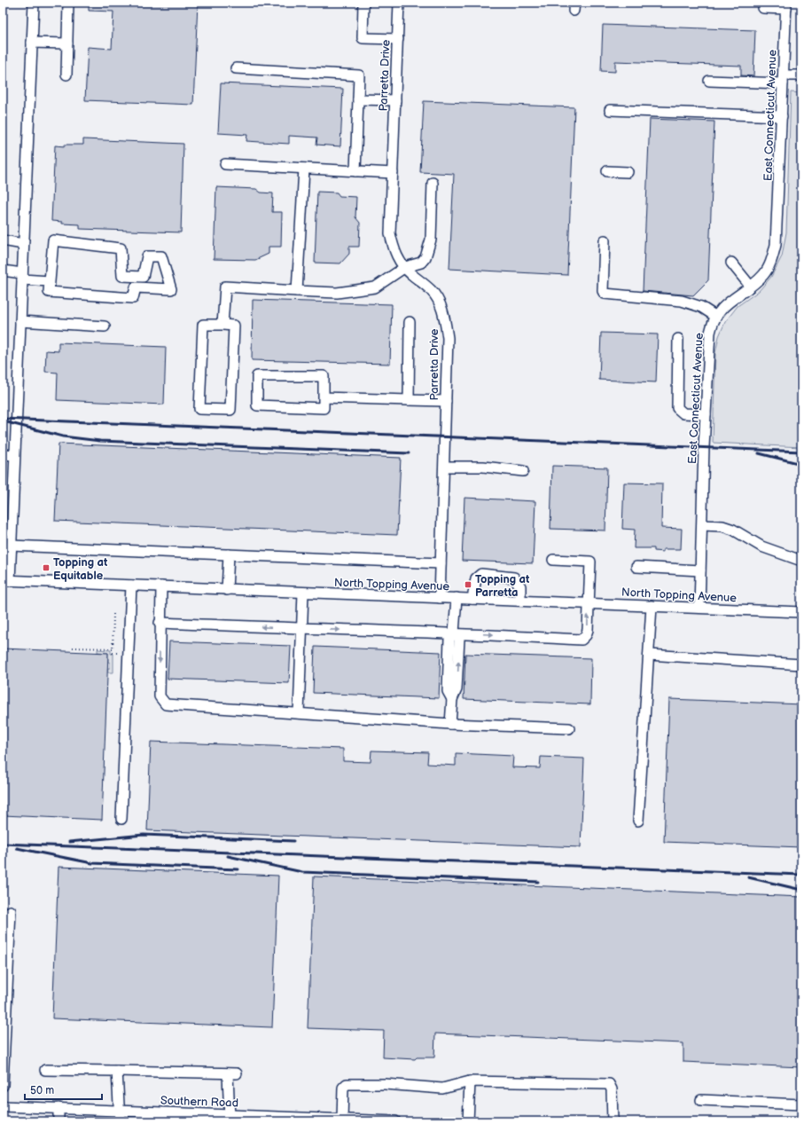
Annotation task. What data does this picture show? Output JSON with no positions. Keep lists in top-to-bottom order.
{
  "streets": {
    "street": [
      "Parretta Drive",
      "East Connecticut Avenue",
      "North Topping Avenue",
      "Southern Road"
    ]
  },
  "crossings": [
    ["Parretta Drive", "North Topping Avenue"],
    ["East Connecticut Avenue", "North Topping Avenue"]
  ],
  "places": {
    "transit": ["Topping at Equitable", "Topping at Parretta"]
  },
  "scale_bar": "50 m"
}
